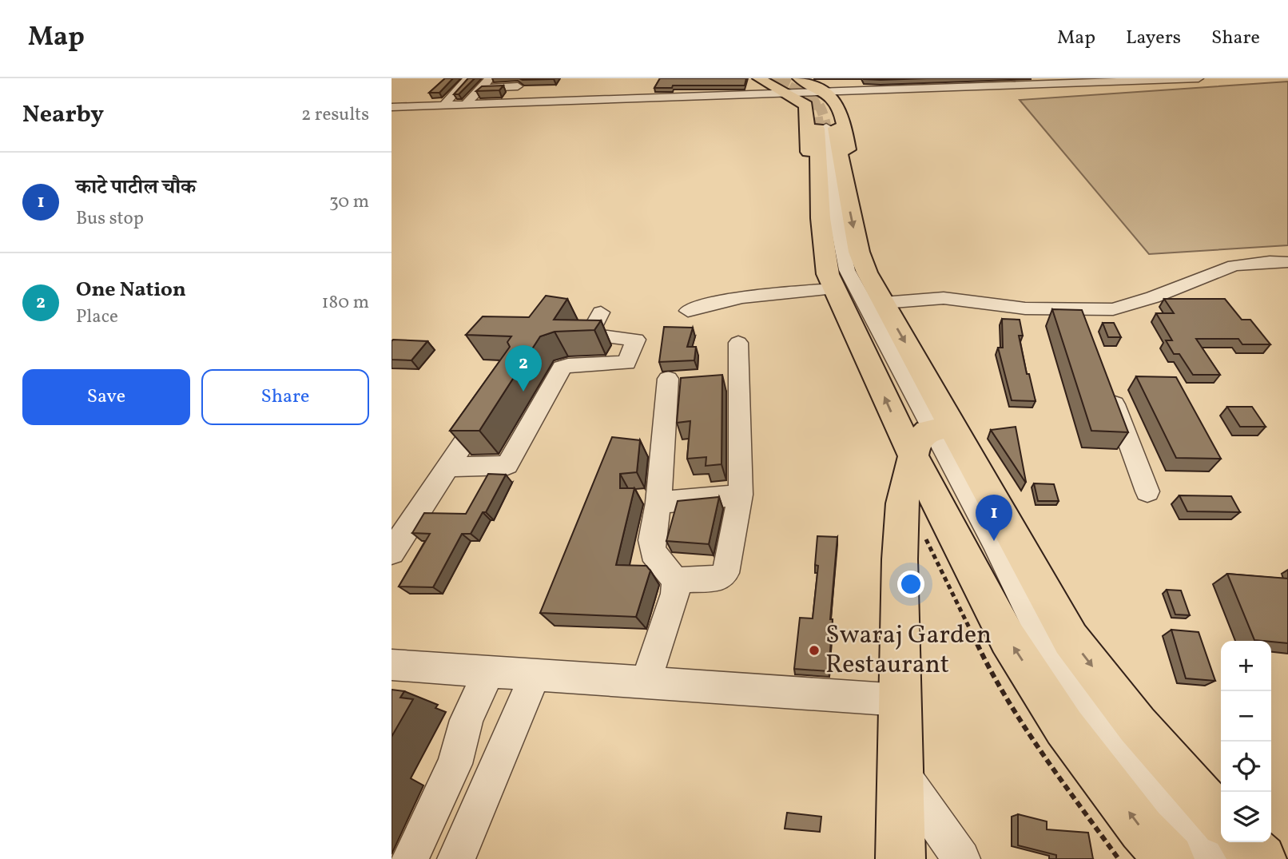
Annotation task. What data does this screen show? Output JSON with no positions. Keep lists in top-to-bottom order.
{
  "places": ["Swaraj Garden Restaurant"],
  "page": {
    "header": "Map",
    "nav": ["Map", "Layers", "Share"],
    "heading": ["Nearby", "2 results"],
    "list": [
      {
        "mark": "1",
        "name": "काटे पाटील चौक",
        "note": "Bus stop",
        "value": "30 m"
      },
      {
        "mark": "2",
        "name": "One Nation",
        "note": "Place",
        "value": "180 m"
      }
    ],
    "pins": ["2", "1"],
    "buttons": ["Save", "Share"],
    "map_buttons": ["+", "−"]
  }
}
